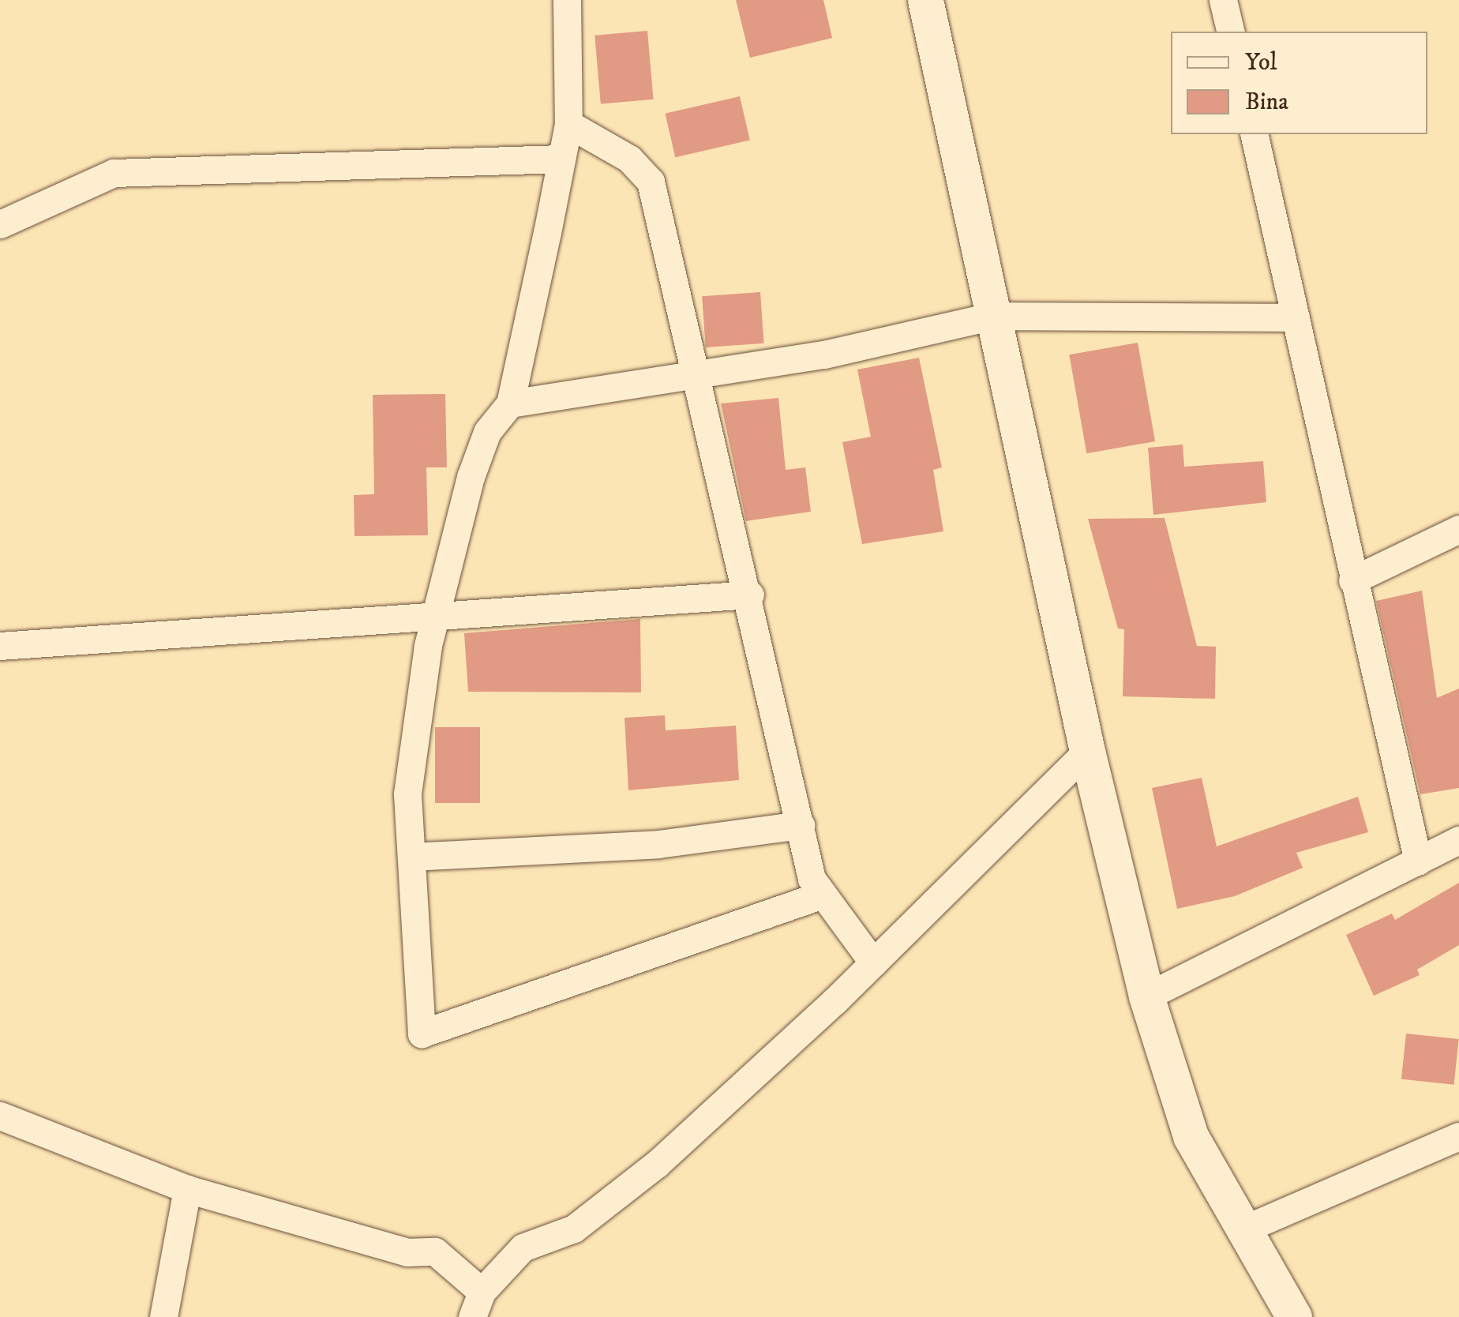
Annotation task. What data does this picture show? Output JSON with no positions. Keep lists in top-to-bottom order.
{
  "legend": ["Yol", "Bina"]
}
